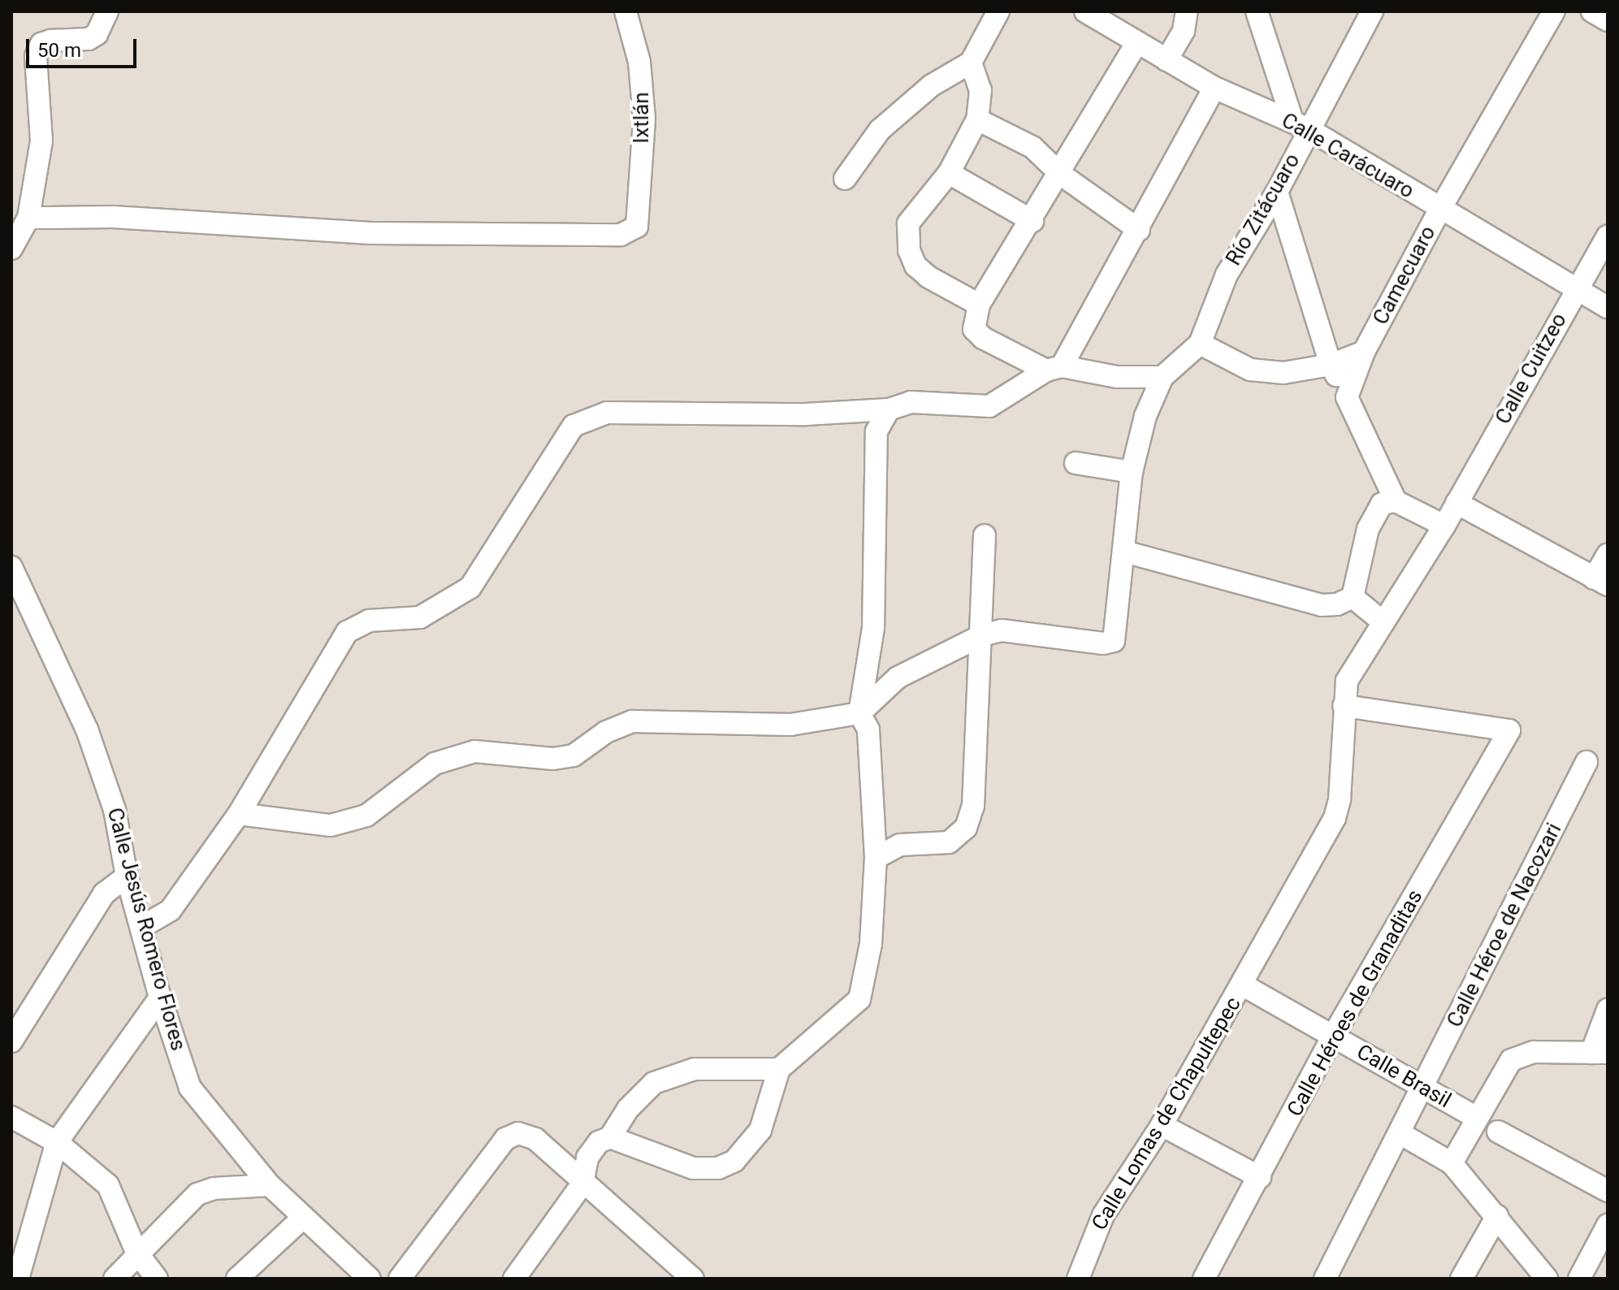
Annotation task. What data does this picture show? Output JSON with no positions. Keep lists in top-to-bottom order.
{
  "streets": {
    "street": [
      "Ixtlán",
      "Calle Carácuaro",
      "Río Zitácuaro",
      "Camecuaro",
      "Calle Cuitzeo",
      "Calle Héroe de Nacozari",
      "Calle Jesús Romero Flores",
      "Calle Héroes de Granaditas",
      "Calle Brasil",
      "Calle Lomas de Chapultepec"
    ]
  },
  "crossings": [
    ["Calle Carácuaro", "Río Zitácuaro"],
    ["Calle Carácuaro", "Camecuaro"],
    ["Calle Carácuaro", "Calle Cuitzeo"],
    ["Calle Cuitzeo", "Calle Héroes de Granaditas"],
    ["Calle Cuitzeo", "Calle Lomas de Chapultepec"],
    ["Calle Héroe de Nacozari", "Calle Brasil"],
    ["Calle Héroes de Granaditas", "Calle Brasil"],
    ["Calle Héroes de Granaditas", "Calle Lomas de Chapultepec"]
  ],
  "scale_bar": "50 m"
}
